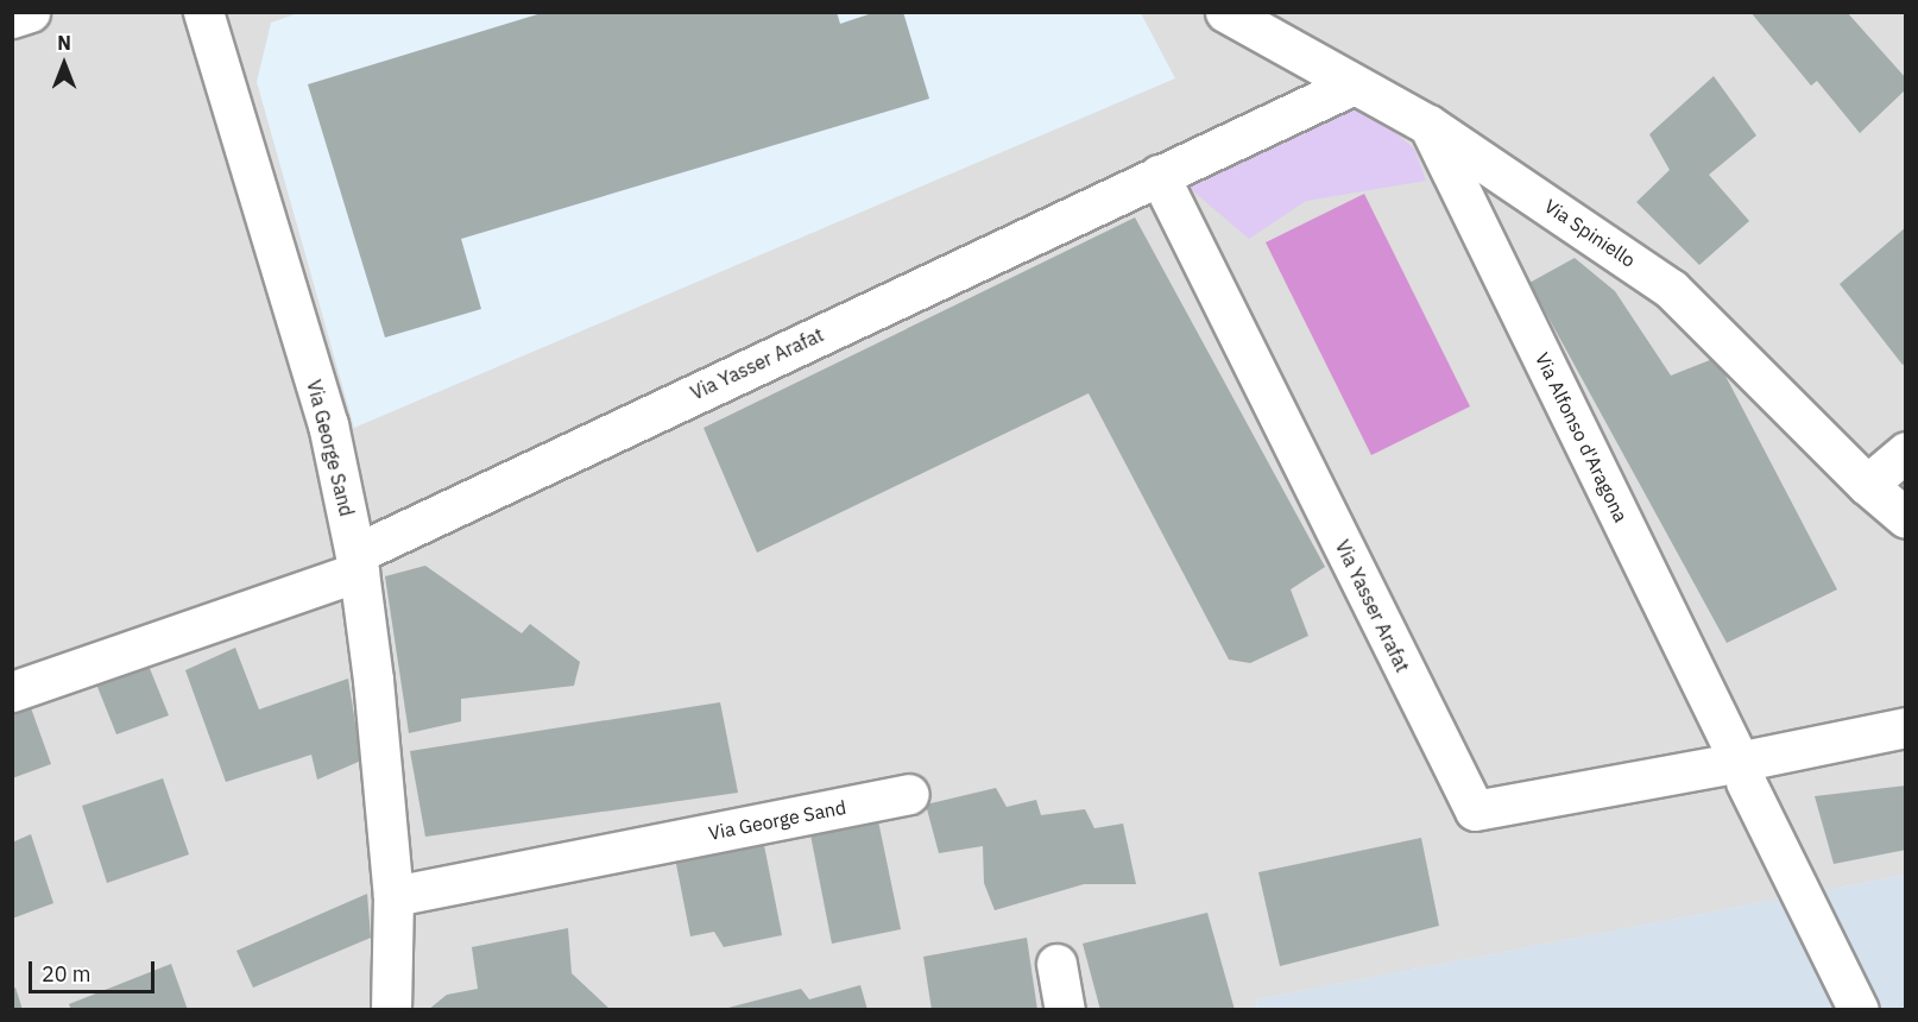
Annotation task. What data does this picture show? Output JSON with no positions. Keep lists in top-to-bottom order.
{
  "streets": {
    "street": [
      "Via Spiniello",
      "Via Yasser Arafat",
      "Via Alfonso d'Aragona",
      "Via George Sand"
    ]
  },
  "crossings": [
    ["Via Spiniello", "Via Yasser Arafat"],
    ["Via Spiniello", "Via Alfonso d'Aragona"],
    ["Via Yasser Arafat", "Via Alfonso d'Aragona"],
    ["Via Yasser Arafat", "Via George Sand"]
  ],
  "scale_bar": "20 m",
  "north": "top"
}
